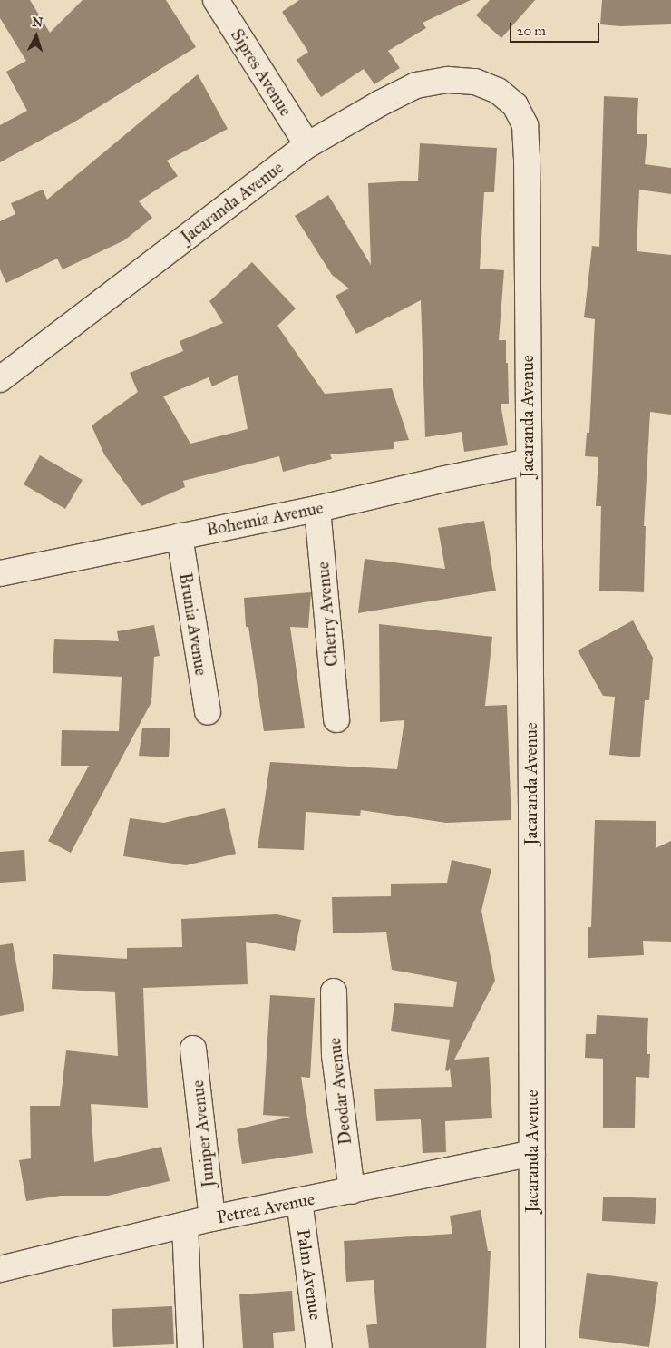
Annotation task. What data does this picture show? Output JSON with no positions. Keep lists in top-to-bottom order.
{
  "streets": {
    "street": [
      "Sipres Avenue",
      "Jacaranda Avenue",
      "Bohemia Avenue",
      "Cherry Avenue",
      "Brunia Avenue",
      "Deodar Avenue",
      "Juniper Avenue",
      "Petrea Avenue",
      "Palm Avenue"
    ]
  },
  "crossings": [
    ["Sipres Avenue", "Jacaranda Avenue"],
    ["Jacaranda Avenue", "Bohemia Avenue"],
    ["Jacaranda Avenue", "Petrea Avenue"],
    ["Bohemia Avenue", "Cherry Avenue"],
    ["Bohemia Avenue", "Brunia Avenue"],
    ["Deodar Avenue", "Petrea Avenue"],
    ["Juniper Avenue", "Petrea Avenue"],
    ["Petrea Avenue", "Palm Avenue"]
  ],
  "scale_bar": "20 m",
  "north": "top"
}
